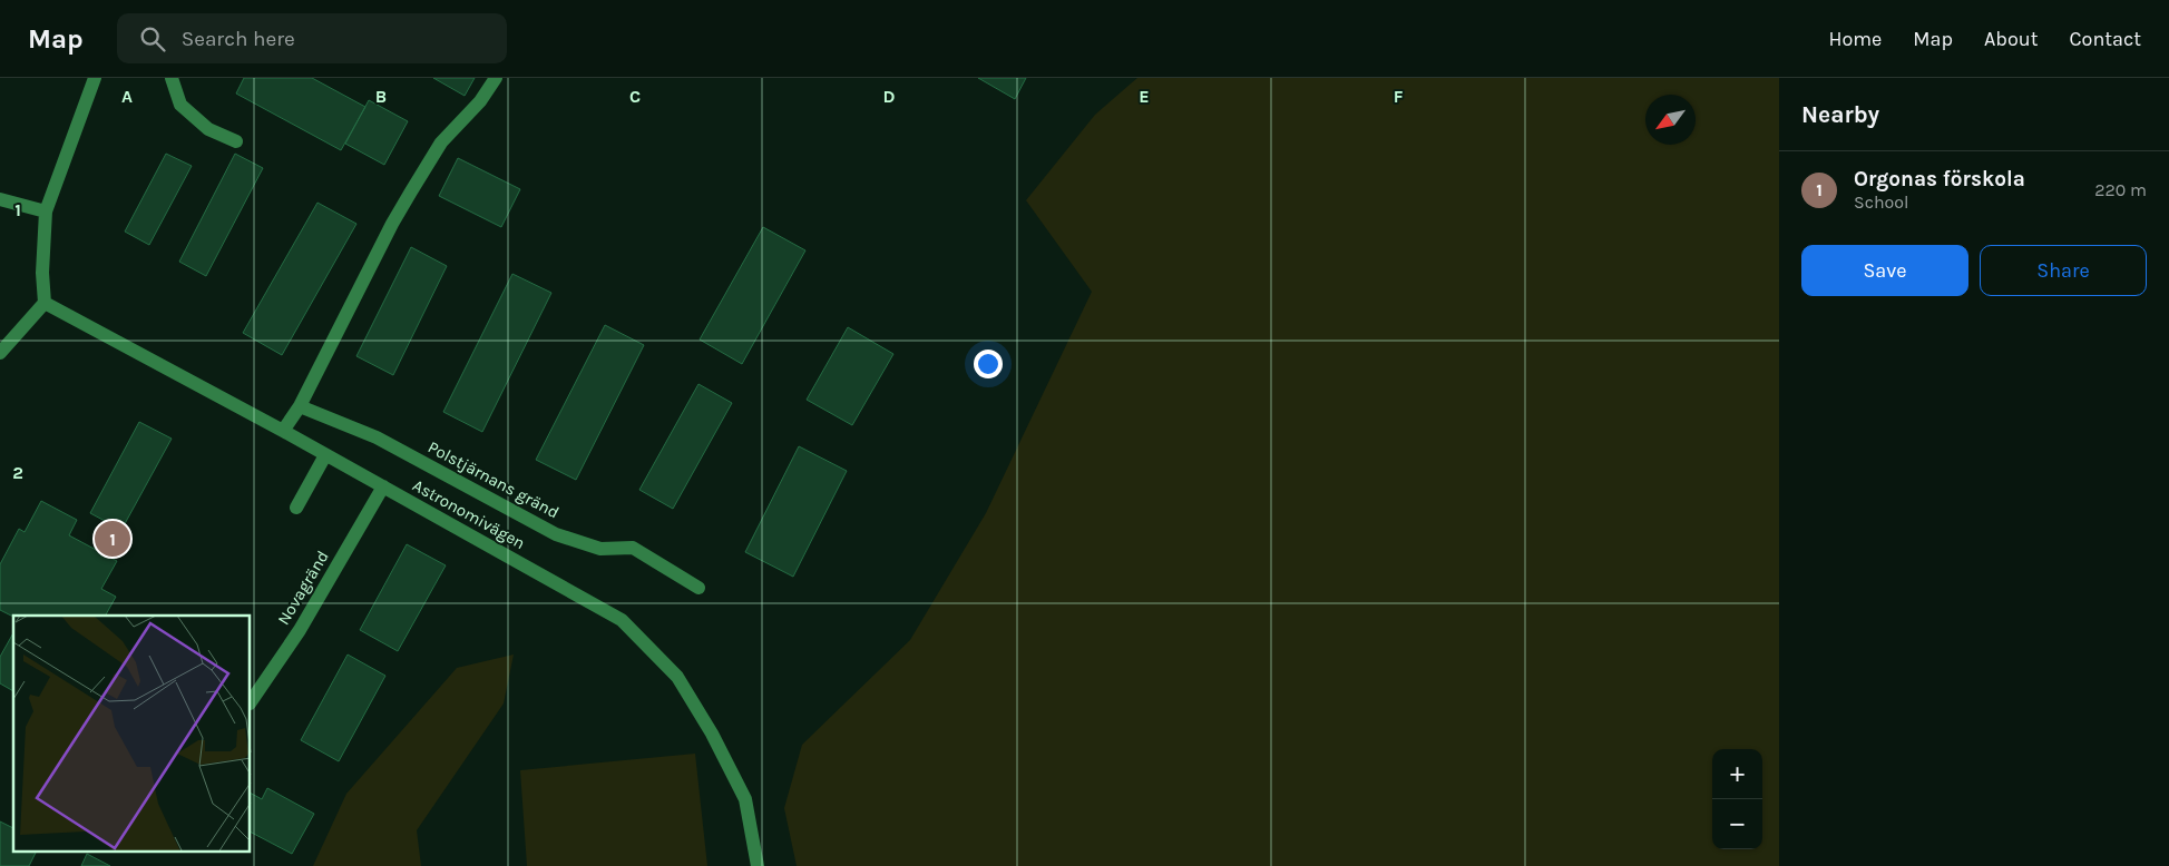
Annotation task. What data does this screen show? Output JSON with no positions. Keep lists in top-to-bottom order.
{
  "streets": {
    "street": ["Polstjärnans gränd", "Astronomivägen", "Novagränd"]
  },
  "crossings": [
    ["Astronomivägen", "Novagränd"]
  ],
  "north": "bottom left",
  "page": {
    "header": "Map",
    "search": "Search here",
    "nav": [
      "Home",
      "Map",
      "About",
      "Contact"
    ],
    "heading": "Nearby",
    "list": [
      {
        "mark": "1",
        "name": "Orgonas förskola",
        "note": "School",
        "value": "220 m"
      }
    ],
    "buttons": ["Save", "Share"],
    "pins": "1",
    "map_buttons": ["+", "−"]
  },
  "grid": {
    "columns": [
      "A",
      "B",
      "C",
      "D",
      "E",
      "F"
    ],
    "rows": ["1", "2"]
  }
}
